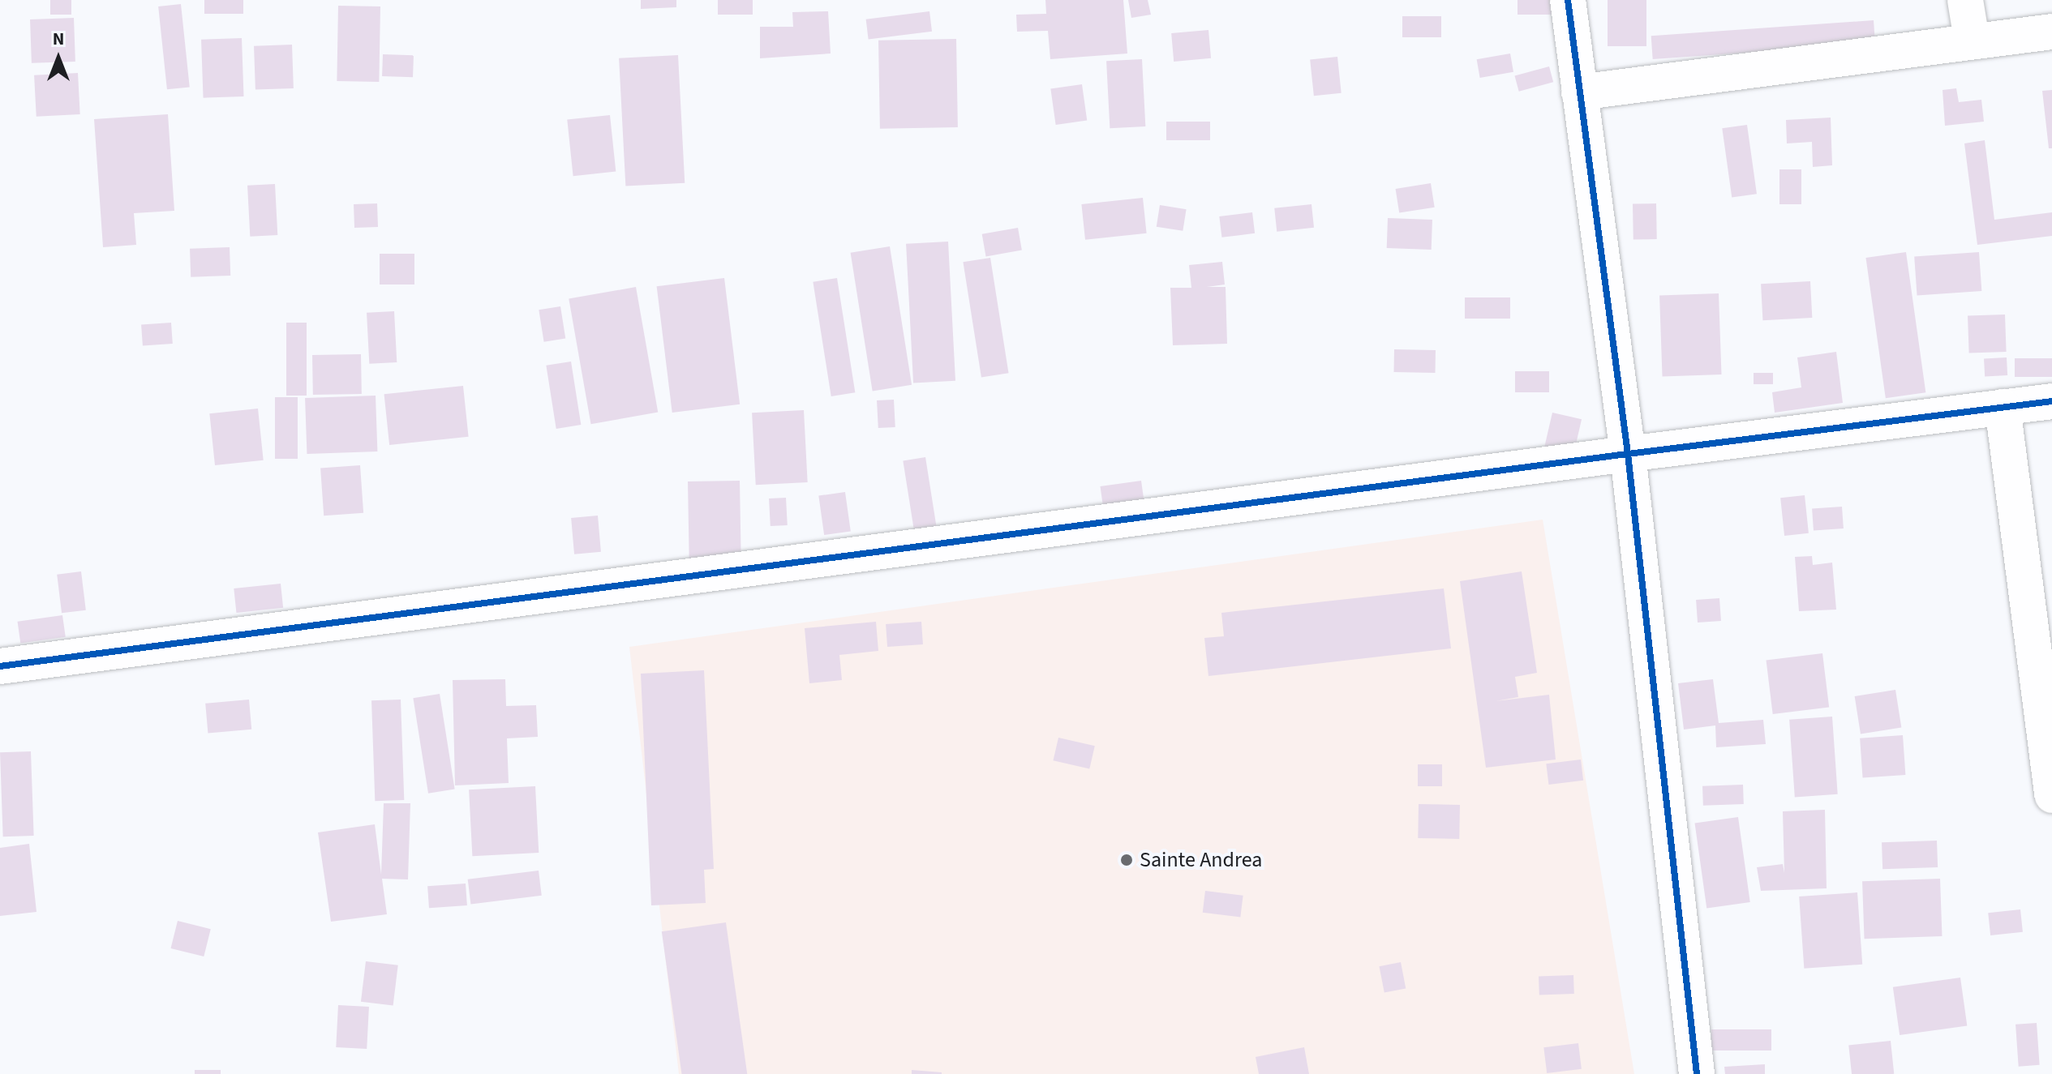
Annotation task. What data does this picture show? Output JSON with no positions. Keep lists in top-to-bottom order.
{
  "places": ["Sainte Andrea"],
  "north": "top"
}
